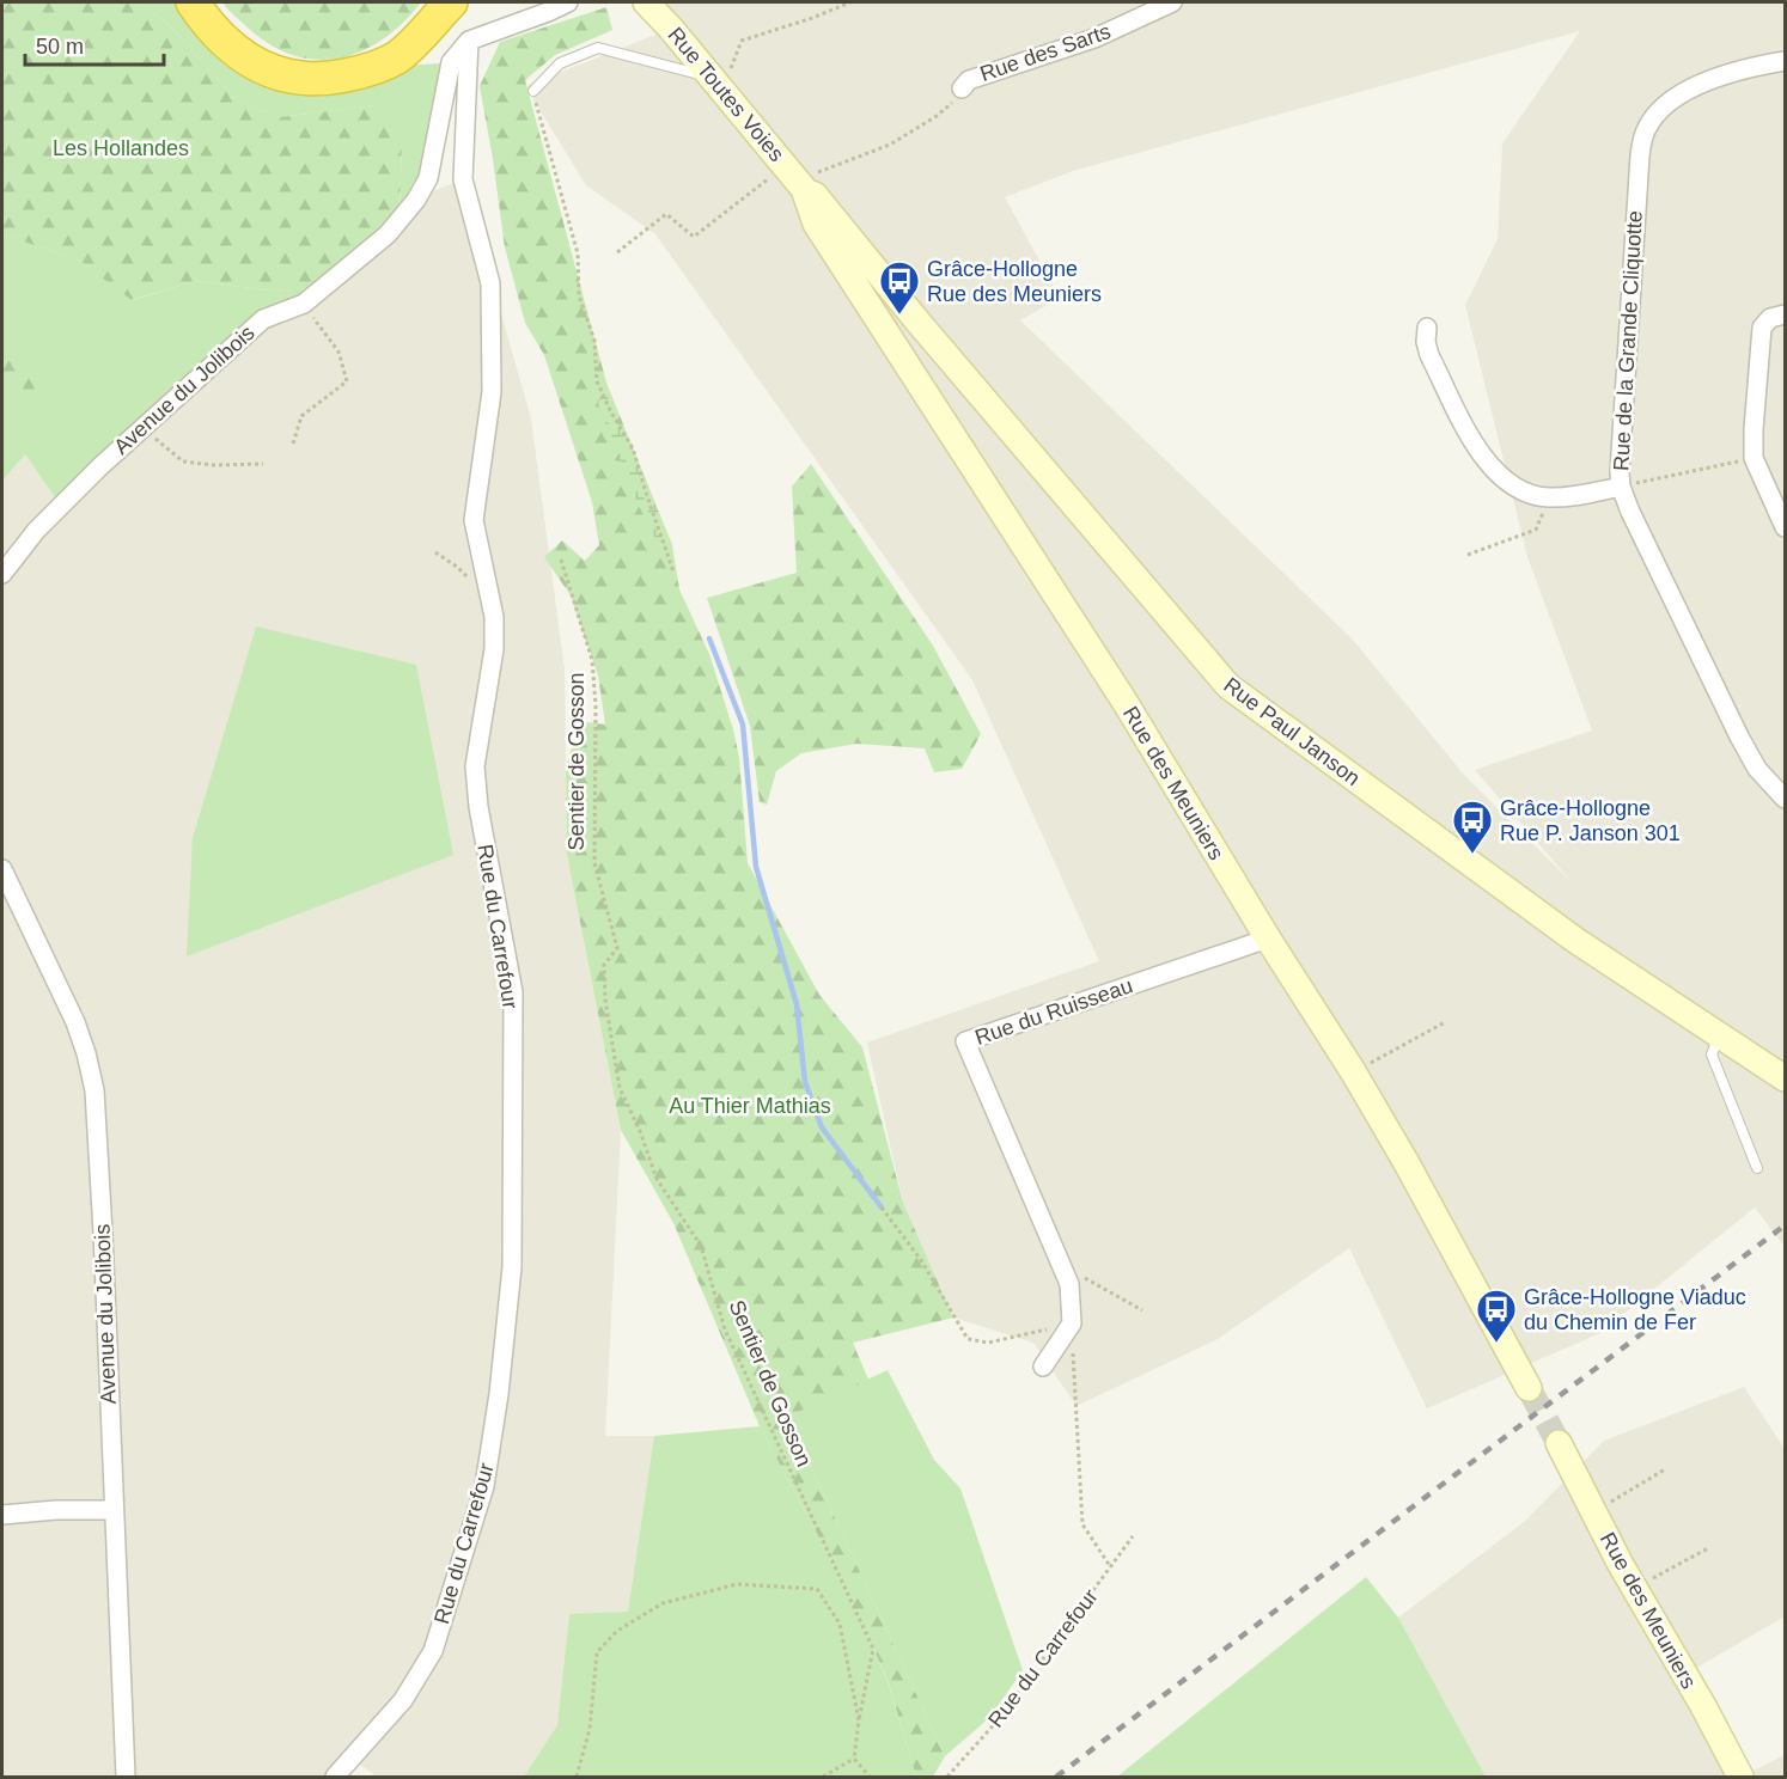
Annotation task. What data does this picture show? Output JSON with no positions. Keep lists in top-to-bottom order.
{
  "streets": {
    "street": [
      "Rue des Sarts",
      "Rue Toutes Voies",
      "Rue de la Grande Cliquotte",
      "Avenue du Jolibois",
      "Rue Paul Janson",
      "Rue des Meuniers",
      "Rue du Carrefour",
      "Rue du Ruisseau"
    ],
    "path": ["Sentier de Gosson"]
  },
  "crossings": [
    ["Rue Toutes Voies", "Rue Paul Janson"],
    ["Rue Toutes Voies", "Rue des Meuniers"],
    ["Avenue du Jolibois", "Rue du Carrefour"],
    ["Rue Paul Janson", "Rue des Meuniers"],
    ["Rue des Meuniers", "Rue du Ruisseau"]
  ],
  "parks": ["Les Hollandes", "Au Thier Mathias"],
  "places": {
    "bus stop": ["Grâce-Hollogne Rue des Meuniers", "Grâce-Hollogne Rue P. Janson 301", "Grâce-Hollogne Viaduc du Chemin de Fer"]
  },
  "scale_bar": "50 m"
}
